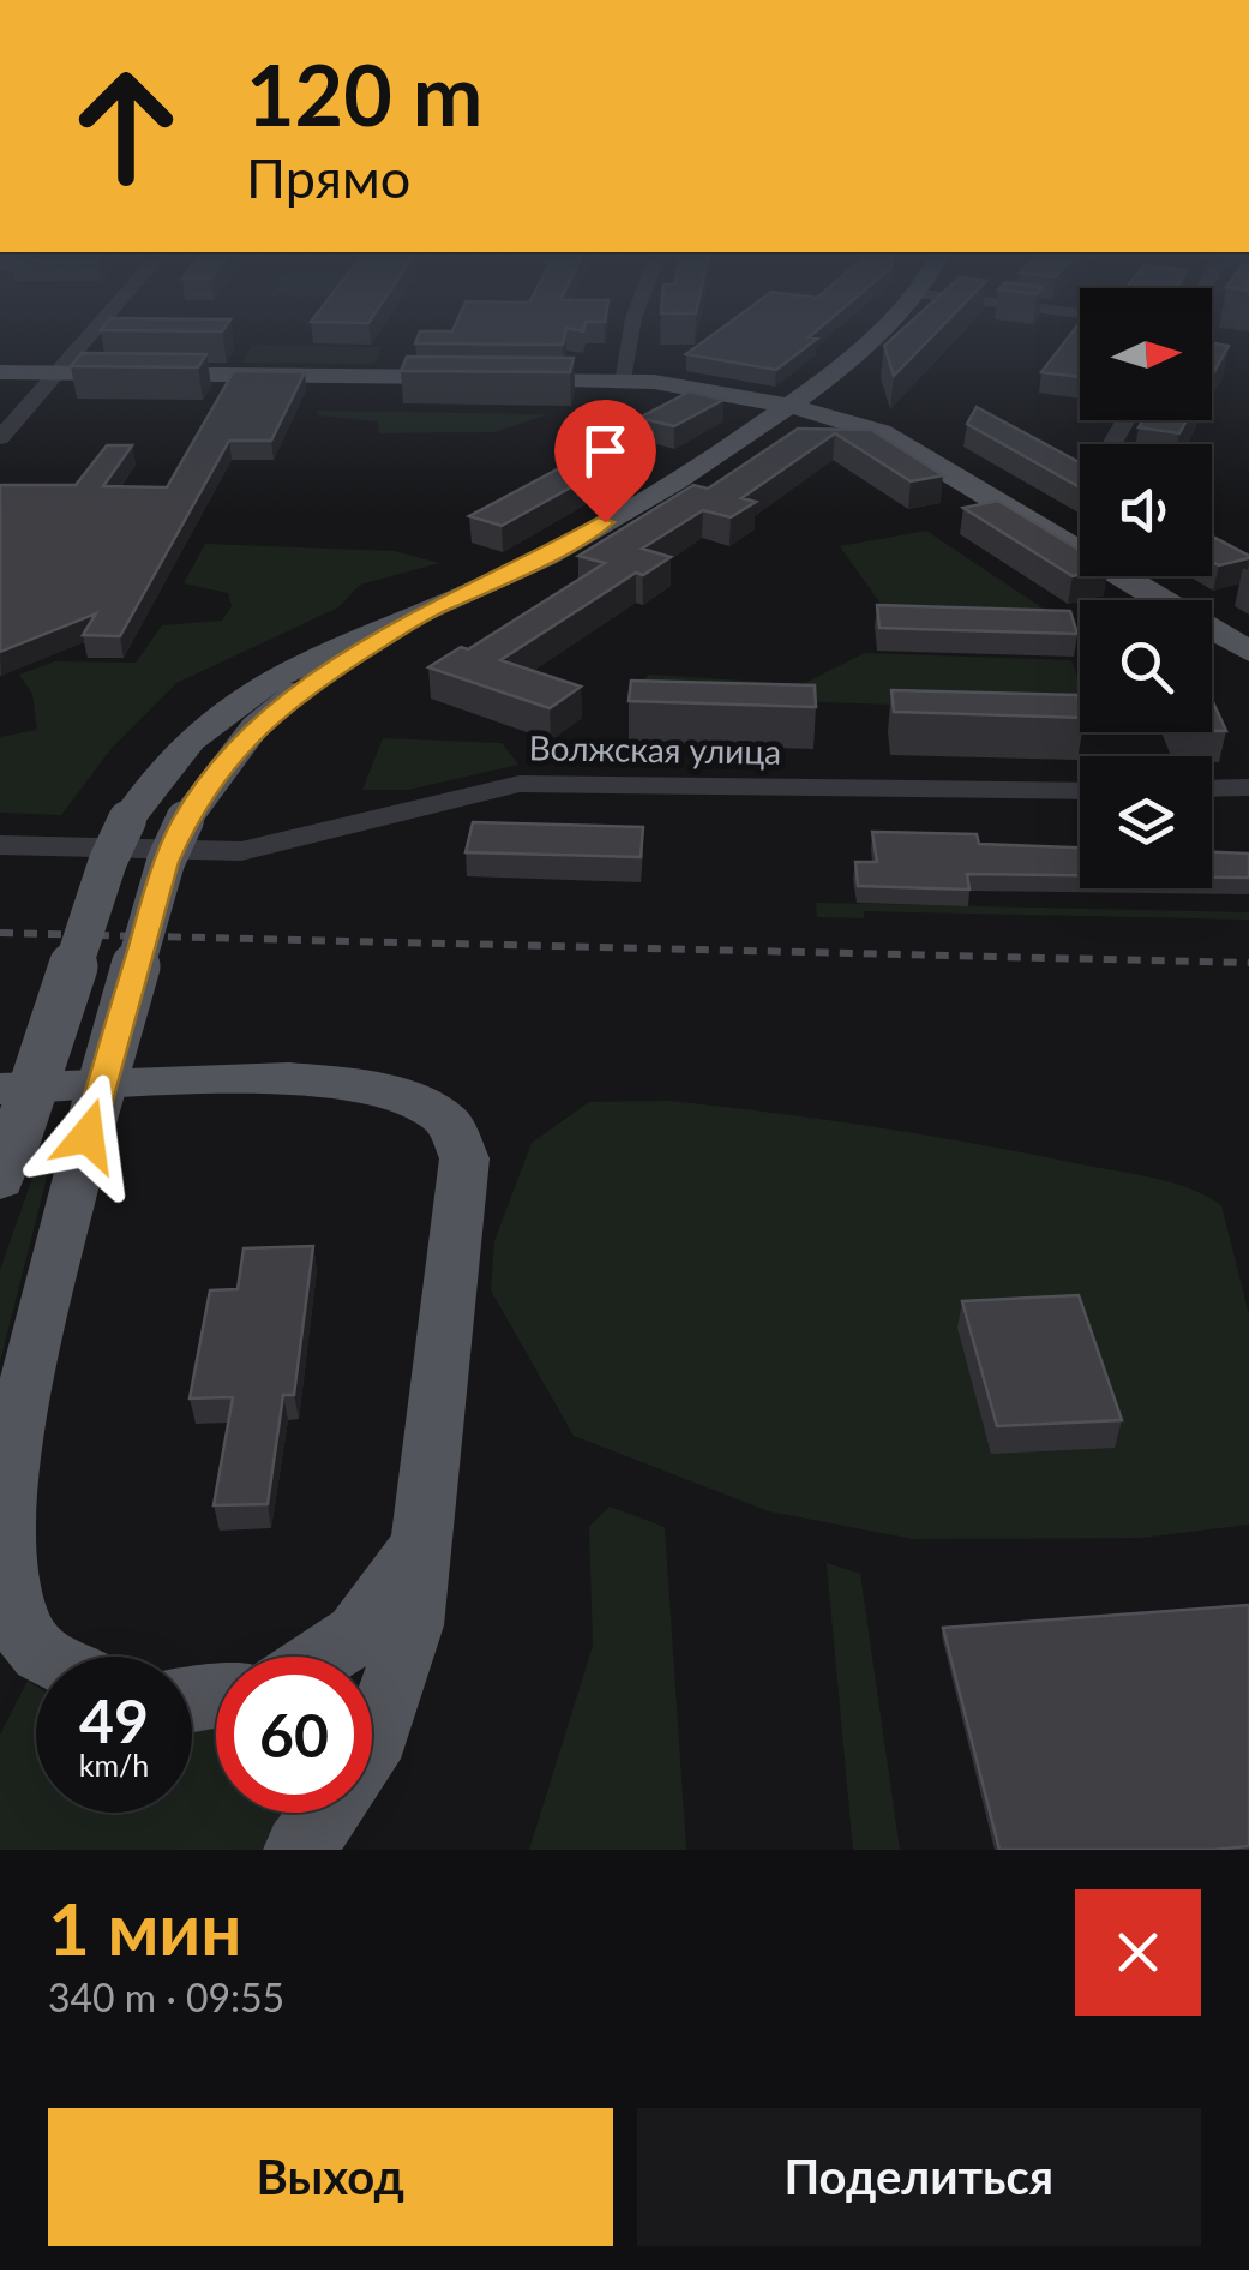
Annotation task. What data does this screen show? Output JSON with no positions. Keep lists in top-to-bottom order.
{
  "streets": {
    "street": ["Волжская улица"]
  },
  "north": "right",
  "page": {
    "turn": ["120 m", "Прямо"],
    "speed": "49 km/h",
    "limit": "60",
    "heading": ["1 мин", "340 m · 09:55"],
    "buttons": ["Выход", "Поделиться"]
  }
}
